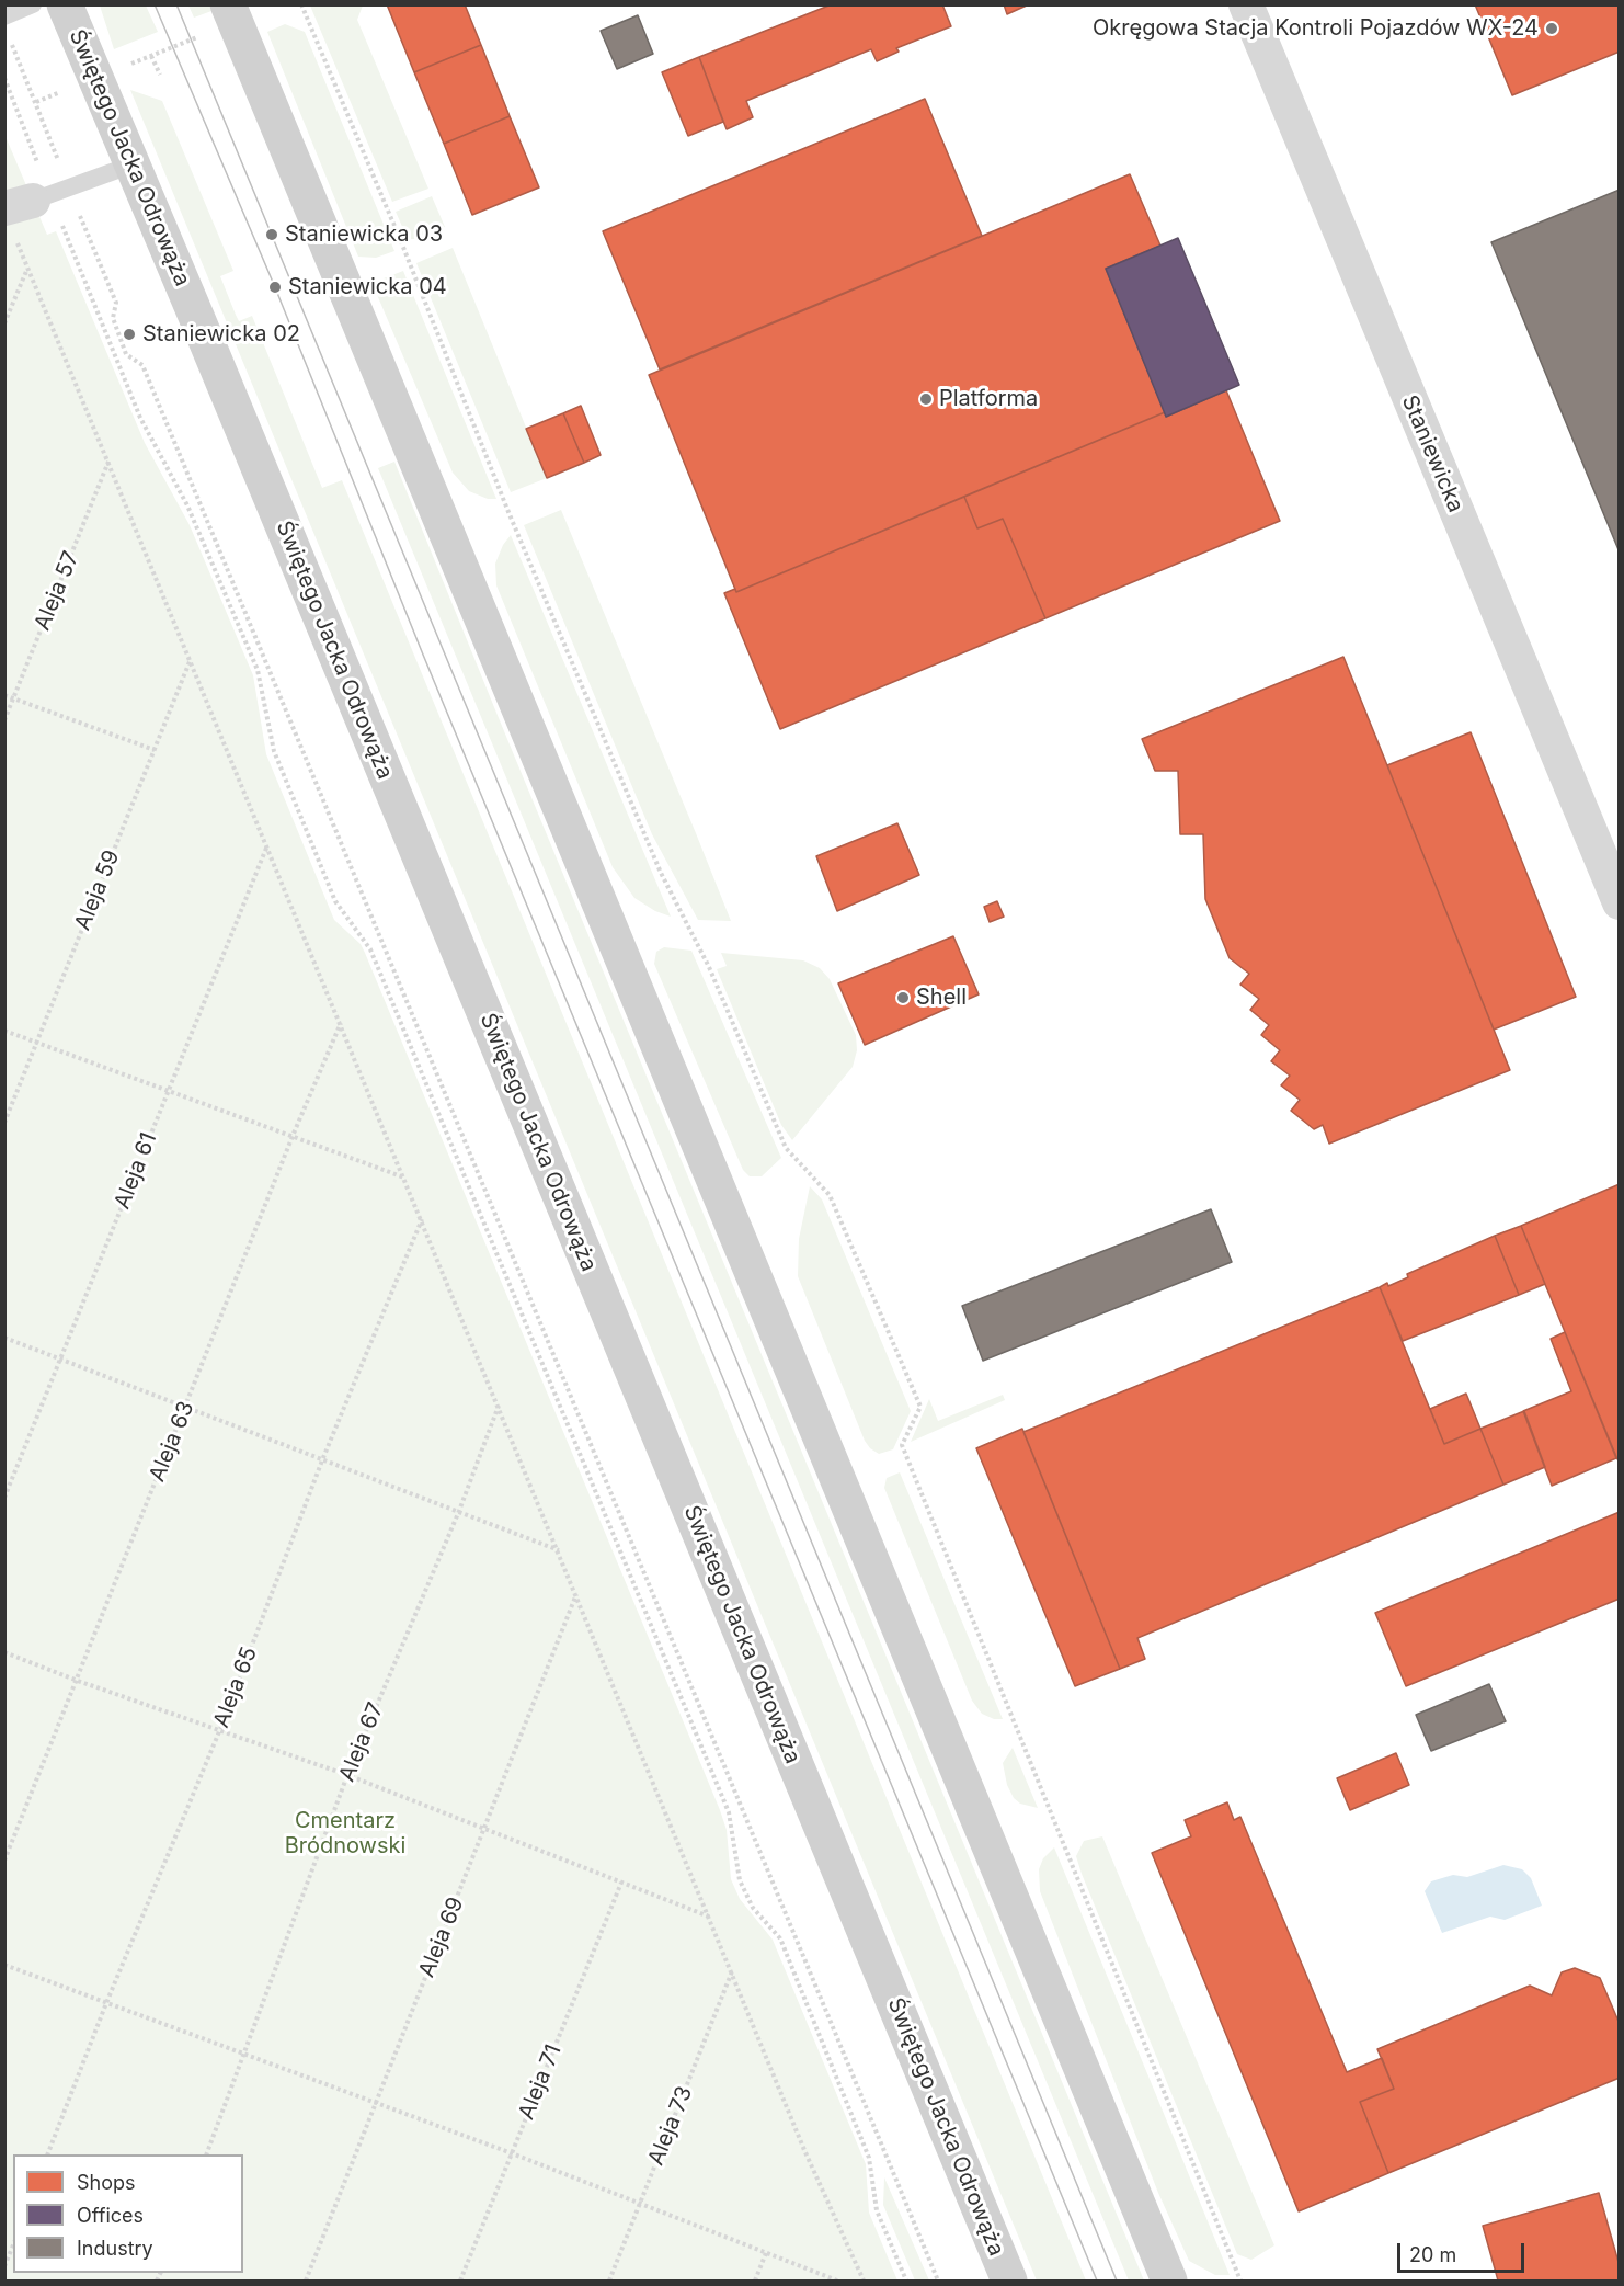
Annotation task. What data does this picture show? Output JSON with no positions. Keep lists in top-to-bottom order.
{
  "streets": {
    "main road": ["Świętego Jacka Odrowąża"],
    "street": ["Staniewicka"],
    "path": [
      "Aleja 57",
      "Aleja 59",
      "Aleja 61",
      "Aleja 63",
      "Aleja 65",
      "Aleja 67",
      "Aleja 69",
      "Aleja 71",
      "Aleja 73"
    ]
  },
  "parks": ["Cmentarz Bródnowski"],
  "places": [
    "Okręgowa Stacja Kontroli Pojazdów WX-24",
    "Staniewicka 03",
    "Staniewicka 04",
    "Staniewicka 02",
    "Platforma",
    "Shell"
  ],
  "legend": ["Shops", "Offices", "Industry"],
  "scale_bar": "20 m"
}
